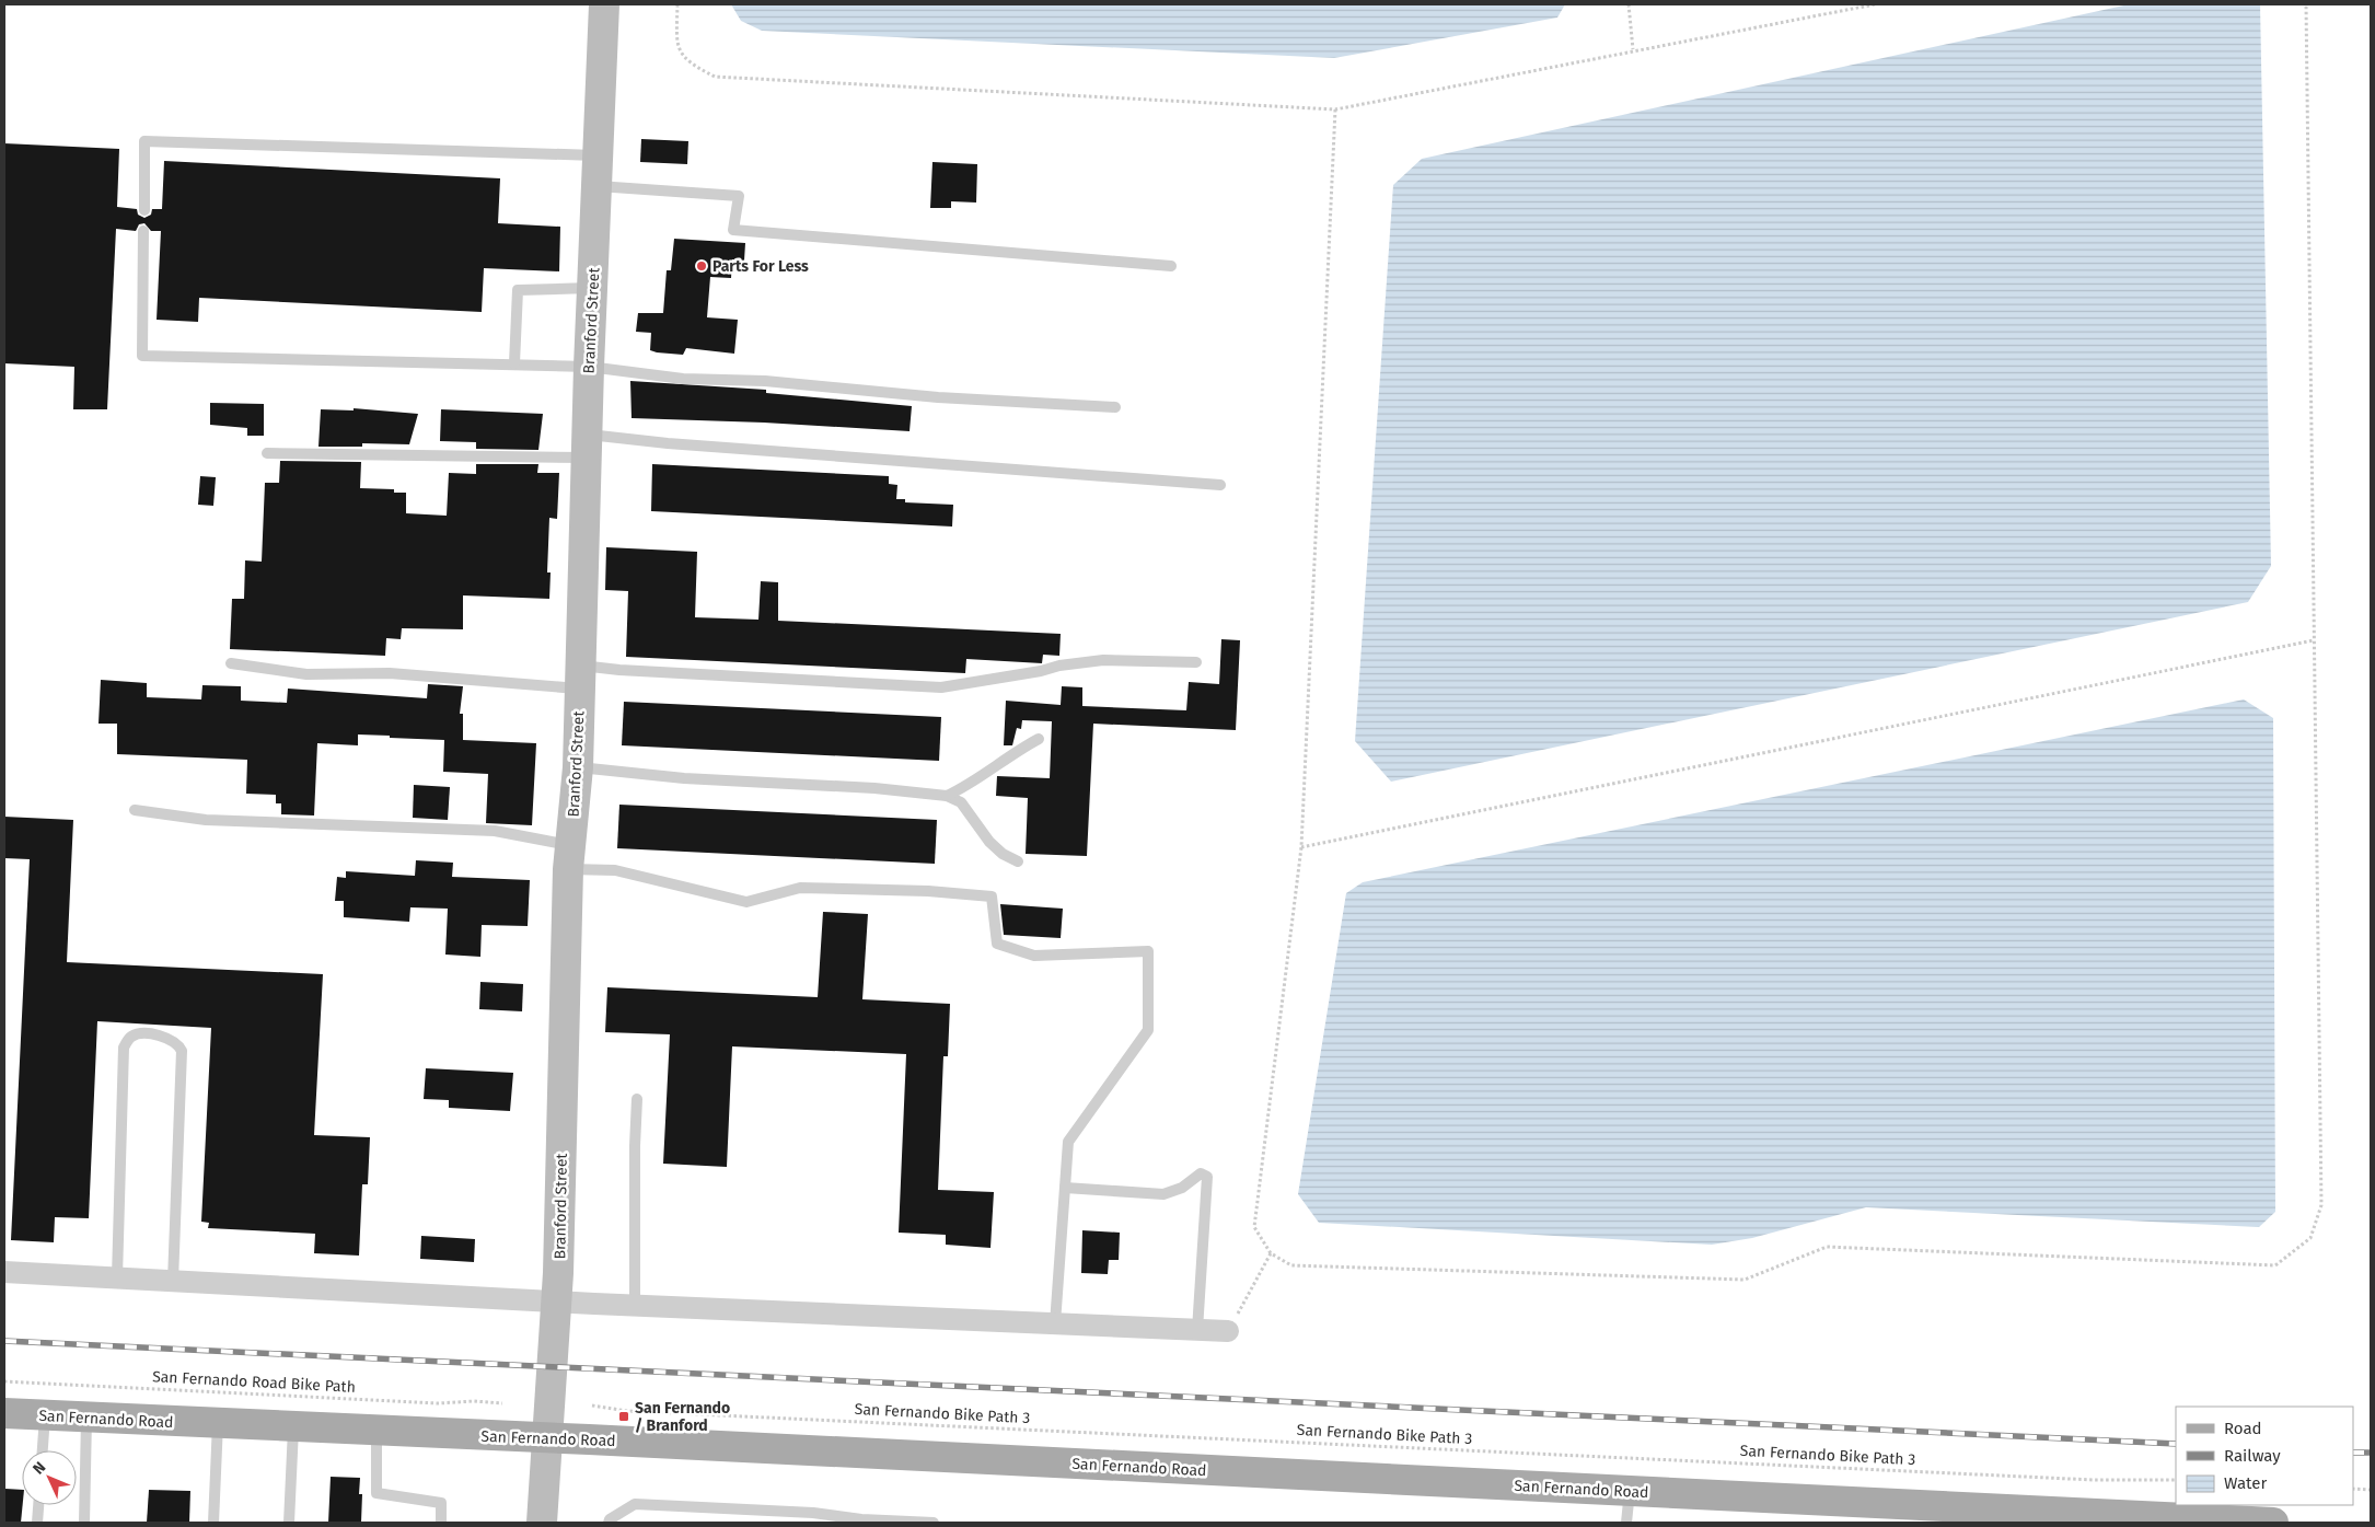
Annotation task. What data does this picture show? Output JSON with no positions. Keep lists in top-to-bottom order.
{
  "streets": {
    "main road": ["Branford Street", "San Fernando Road"],
    "path": ["San Fernando Road Bike Path", "San Fernando Bike Path 3"]
  },
  "crossings": [
    ["Branford Street", "San Fernando Road"]
  ],
  "places": {
    "other": ["Parts For Less"],
    "transit": ["San Fernando / Branford"]
  },
  "legend": ["Road", "Railway", "Water"],
  "north": "top left"
}
